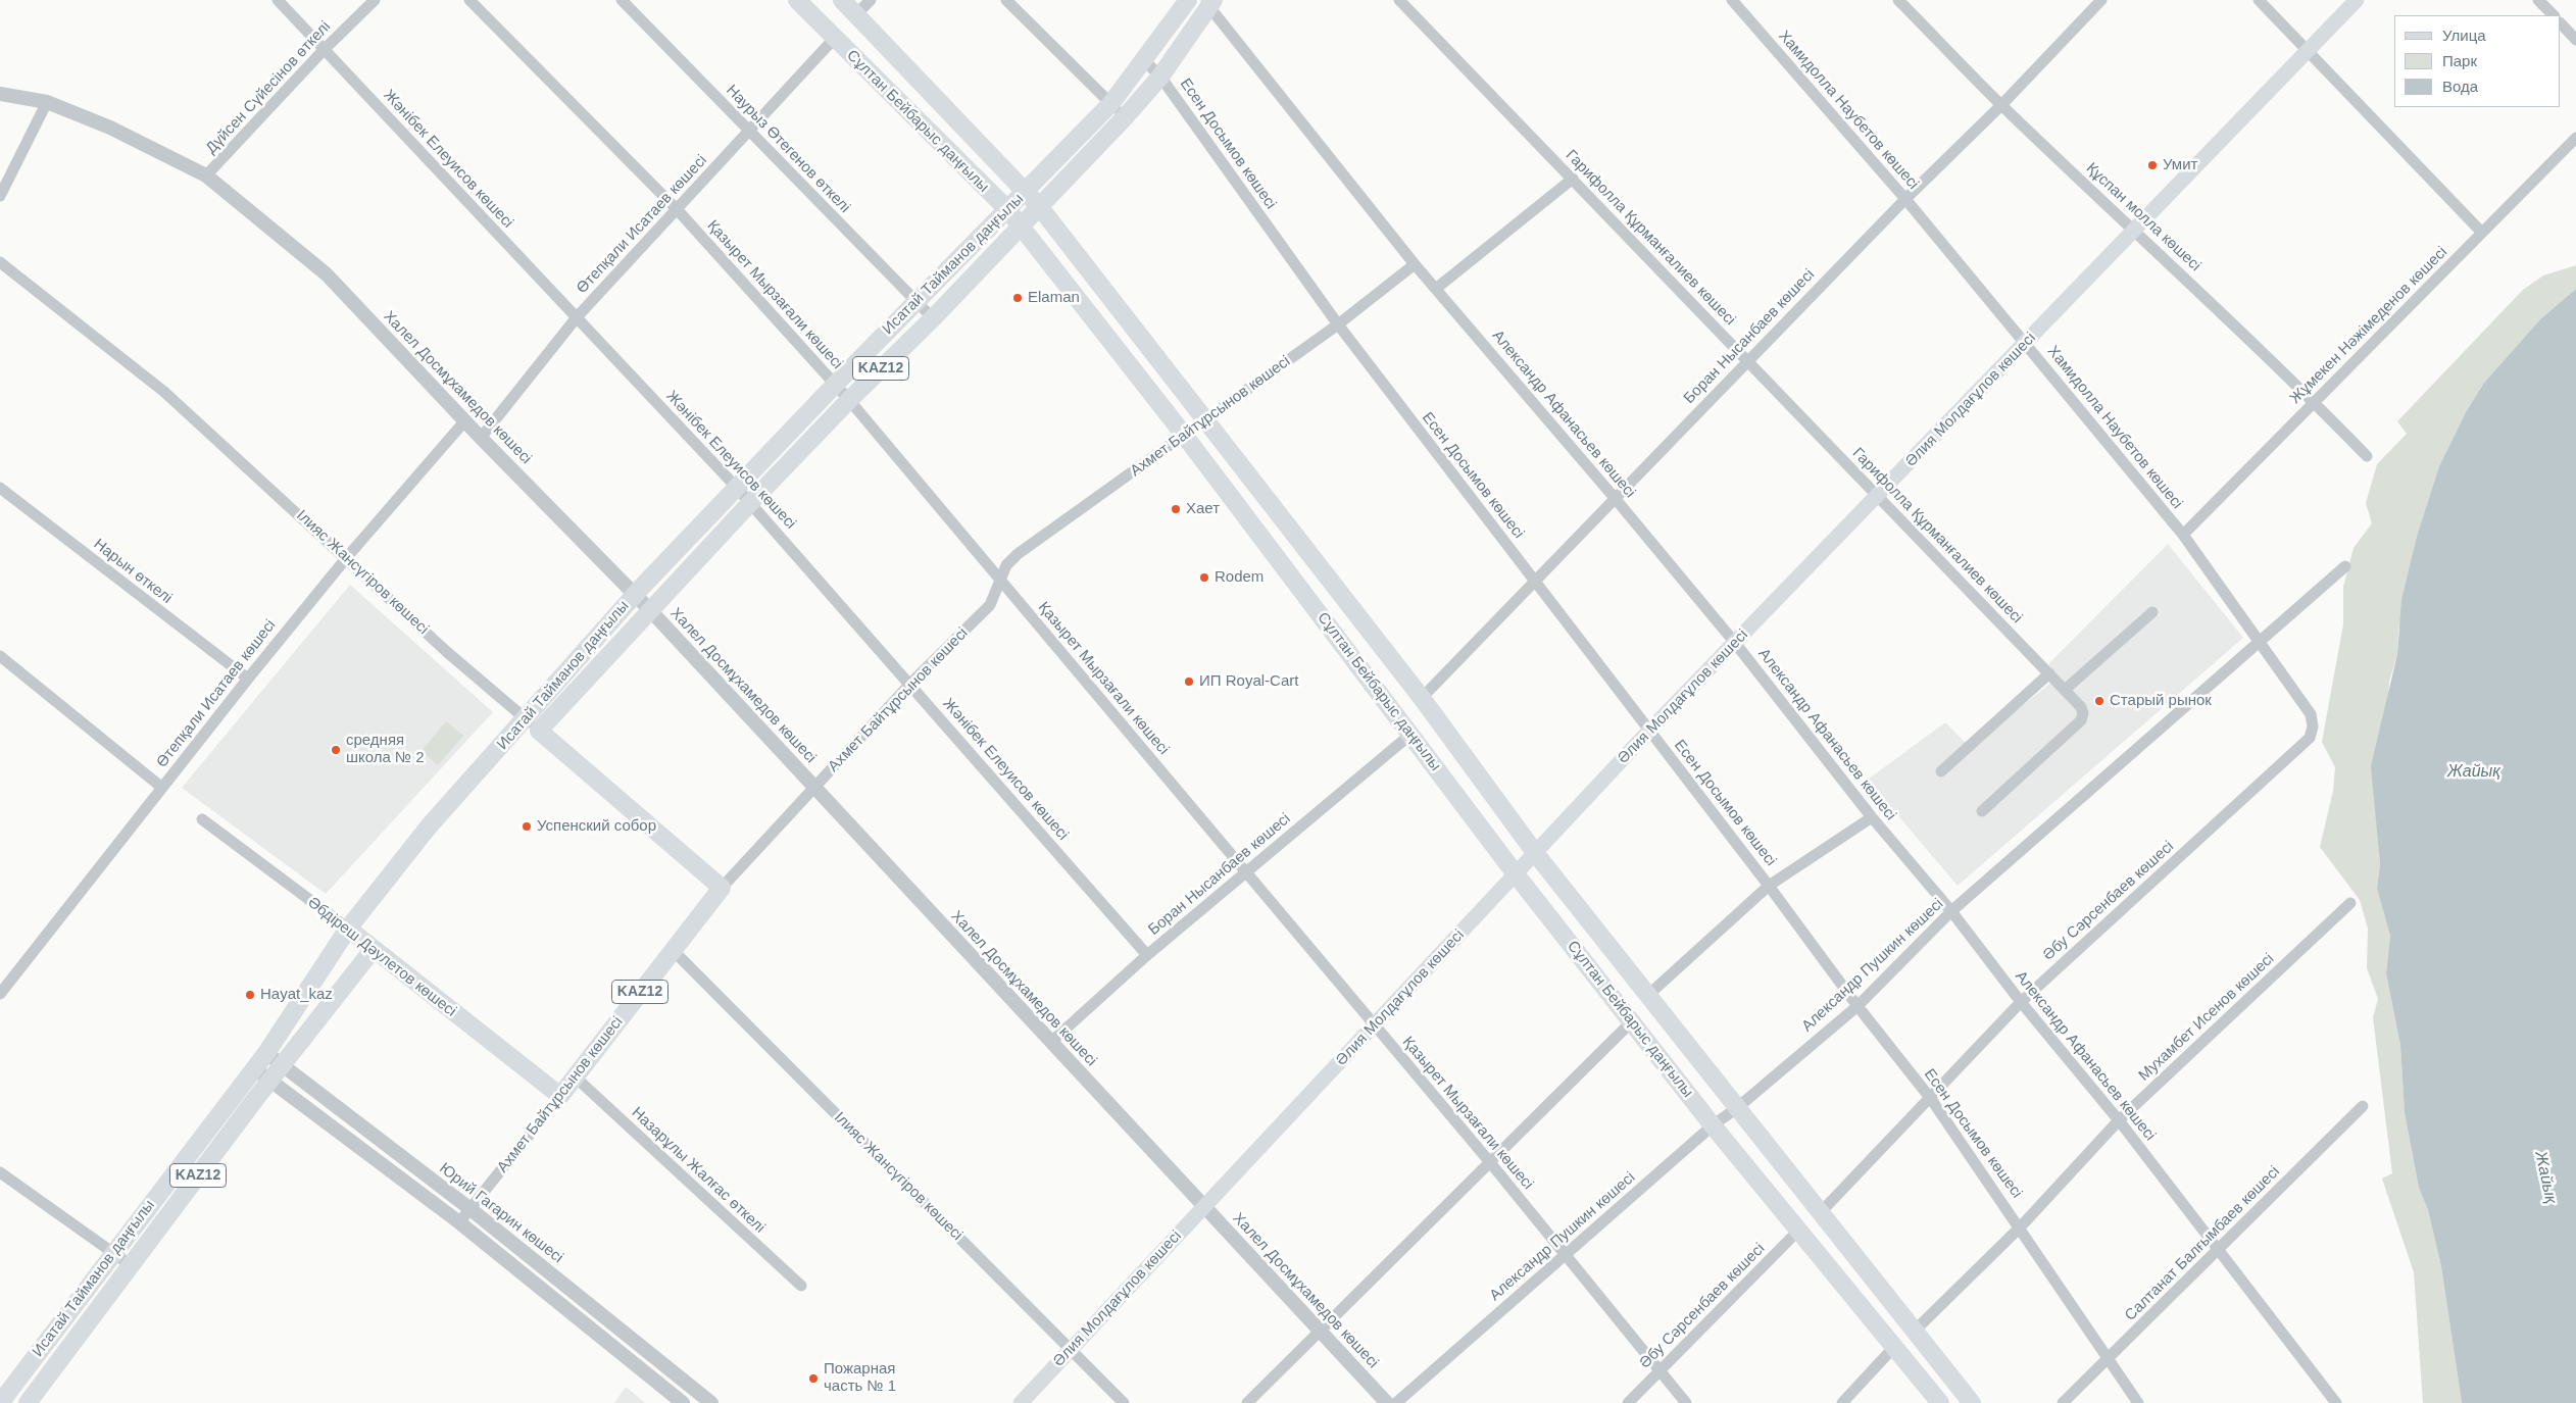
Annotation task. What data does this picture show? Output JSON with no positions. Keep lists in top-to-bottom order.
{
  "streets": {
    "main road": [
      "Сұлтан Бейбарыс даңғылы",
      "Исатай Тайманов даңғылы",
      "KAZ12",
      "Әлия Молдағұлов көшесі",
      "Ахмет Байтұрсынов көшесі",
      "Ілияс Жансүгіров көшесі",
      "Әбдіреш Дәулетов көшесі"
    ],
    "street": [
      "Дүйсен Сүйесінов өткелі",
      "Хамидолла Наубетов көшесі",
      "Есен Досымов көшесі",
      "Наурыз Өтегенов өткелі",
      "Жәнібек Елеуисов көшесі",
      "Құспан молла көшесі",
      "Өтепқали Исатаев көшесі",
      "Гарифолла Құрманғалиев көшесі",
      "Қазырет Мырзағали көшесі",
      "Жұмекен Нәжімеденов көшесі",
      "Боран Нысанбаев көшесі",
      "Халел Досмұхамедов көшесі",
      "Александр Афанасьев көшесі",
      "Нарын өткелі",
      "Әбу Сәрсенбаев көшесі",
      "Александр Пушкин көшесі",
      "Мухамбет Исенов көшесі",
      "Назарұлы Жалғас өткелі",
      "Юрий Гагарин көшесі",
      "Салтанат Балғымбаев көшесі"
    ]
  },
  "crossings": [
    ["Дүйсен Сүйесінов өткелі", "Жәнібек Елеуисов көшесі"],
    ["Дүйсен Сүйесінов өткелі", "Халел Досмұхамедов көшесі"],
    ["Хамидолла Наубетов көшесі", "Жұмекен Нәжімеденов көшесі"],
    ["Хамидолла Наубетов көшесі", "Боран Нысанбаев көшесі"],
    ["Хамидолла Наубетов көшесі", "Әлия Молдағұлов көшесі"],
    ["Хамидолла Наубетов көшесі", "Әбу Сәрсенбаев көшесі"],
    ["Хамидолла Наубетов көшесі", "Александр Пушкин көшесі"],
    ["Сұлтан Бейбарыс даңғылы", "Өтепқали Исатаев көшесі"],
    ["Сұлтан Бейбарыс даңғылы", "Исатай Тайманов даңғылы"],
    ["Сұлтан Бейбарыс даңғылы", "Боран Нысанбаев көшесі"],
    ["Сұлтан Бейбарыс даңғылы", "Әлия Молдағұлов көшесі"],
    ["Сұлтан Бейбарыс даңғылы", "Ахмет Байтұрсынов көшесі"],
    ["Сұлтан Бейбарыс даңғылы", "Әбу Сәрсенбаев көшесі"],
    ["Сұлтан Бейбарыс даңғылы", "Александр Пушкин көшесі"],
    ["Сұлтан Бейбарыс даңғылы", "Мухамбет Исенов көшесі"],
    ["Есен Досымов көшесі", "Исатай Тайманов даңғылы"],
    ["Есен Досымов көшесі", "Боран Нысанбаев көшесі"],
    ["Есен Досымов көшесі", "Әлия Молдағұлов көшесі"],
    ["Есен Досымов көшесі", "Ахмет Байтұрсынов көшесі"],
    ["Есен Досымов көшесі", "Әбу Сәрсенбаев көшесі"],
    ["Есен Досымов көшесі", "Александр Пушкин көшесі"],
    ["Есен Досымов көшесі", "Мухамбет Исенов көшесі"],
    ["Есен Досымов көшесі", "Салтанат Балғымбаев көшесі"],
    ["Наурыз Өтегенов өткелі", "Өтепқали Исатаев көшесі"],
    ["Наурыз Өтегенов өткелі", "Исатай Тайманов даңғылы"],
    ["Жәнібек Елеуисов көшесі", "Өтепқали Исатаев көшесі"],
    ["Жәнібек Елеуисов көшесі", "Исатай Тайманов даңғылы"],
    ["Жәнібек Елеуисов көшесі", "Боран Нысанбаев көшесі"],
    ["Жәнібек Елеуисов көшесі", "Ахмет Байтұрсынов көшесі"],
    ["Құспан молла көшесі", "Жұмекен Нәжімеденов көшесі"],
    ["Құспан молла көшесі", "Боран Нысанбаев көшесі"],
    ["Құспан молла көшесі", "Әлия Молдағұлов көшесі"],
    ["Өтепқали Исатаев көшесі", "Қазырет Мырзағали көшесі"],
    ["Өтепқали Исатаев көшесі", "Халел Досмұхамедов көшесі"],
    ["Өтепқали Исатаев көшесі", "Нарын өткелі"],
    ["Өтепқали Исатаев көшесі", "Ілияс Жансүгіров көшесі"],
    ["Гарифолла Құрманғалиев көшесі", "Боран Нысанбаев көшесі"],
    ["Гарифолла Құрманғалиев көшесі", "Әлия Молдағұлов көшесі"],
    ["Исатай Тайманов даңғылы", "Қазырет Мырзағали көшесі"],
    ["Исатай Тайманов даңғылы", "Халел Досмұхамедов көшесі"],
    ["Исатай Тайманов даңғылы", "Александр Афанасьев көшесі"],
    ["Исатай Тайманов даңғылы", "Ілияс Жансүгіров көшесі"],
    ["Исатай Тайманов даңғылы", "Әбдіреш Дәулетов көшесі"],
    ["Исатай Тайманов даңғылы", "Юрий Гагарин көшесі"],
    ["Қазырет Мырзағали көшесі", "Боран Нысанбаев көшесі"],
    ["Қазырет Мырзағали көшесі", "Әлия Молдағұлов көшесі"],
    ["Қазырет Мырзағали көшесі", "Ахмет Байтұрсынов көшесі"],
    ["Қазырет Мырзағали көшесі", "Әбу Сәрсенбаев көшесі"],
    ["Қазырет Мырзағали көшесі", "Александр Пушкин көшесі"],
    ["Боран Нысанбаев көшесі", "Халел Досмұхамедов көшесі"],
    ["Боран Нысанбаев көшесі", "Александр Афанасьев көшесі"],
    ["Халел Досмұхамедов көшесі", "Әлия Молдағұлов көшесі"],
    ["Халел Досмұхамедов көшесі", "Ахмет Байтұрсынов көшесі"],
    ["Әлия Молдағұлов көшесі", "Александр Афанасьев көшесі"],
    ["Әлия Молдағұлов көшесі", "Ілияс Жансүгіров көшесі"],
    ["Александр Афанасьев көшесі", "Ахмет Байтұрсынов көшесі"],
    ["Александр Афанасьев көшесі", "Әбу Сәрсенбаев көшесі"],
    ["Александр Афанасьев көшесі", "Александр Пушкин көшесі"],
    ["Александр Афанасьев көшесі", "Мухамбет Исенов көшесі"],
    ["Александр Афанасьев көшесі", "Салтанат Балғымбаев көшесі"],
    ["Ахмет Байтұрсынов көшесі", "Ілияс Жансүгіров көшесі"],
    ["Ахмет Байтұрсынов көшесі", "Әбдіреш Дәулетов көшесі"],
    ["Ахмет Байтұрсынов көшесі", "Назарұлы Жалғас өткелі"],
    ["Ахмет Байтұрсынов көшесі", "Юрий Гагарин көшесі"]
  ],
  "water": ["Жайық"],
  "places": [
    "Умит",
    "Elaman",
    "Хает",
    "Rodem",
    "ИП Royal-Cart",
    "Старый рынок",
    "cредняя школа № 2",
    "Успенский собор",
    "Hayat_kaz",
    "Пожарная часть № 1"
  ],
  "legend": ["Улица", "Парк", "Вода"]
}
